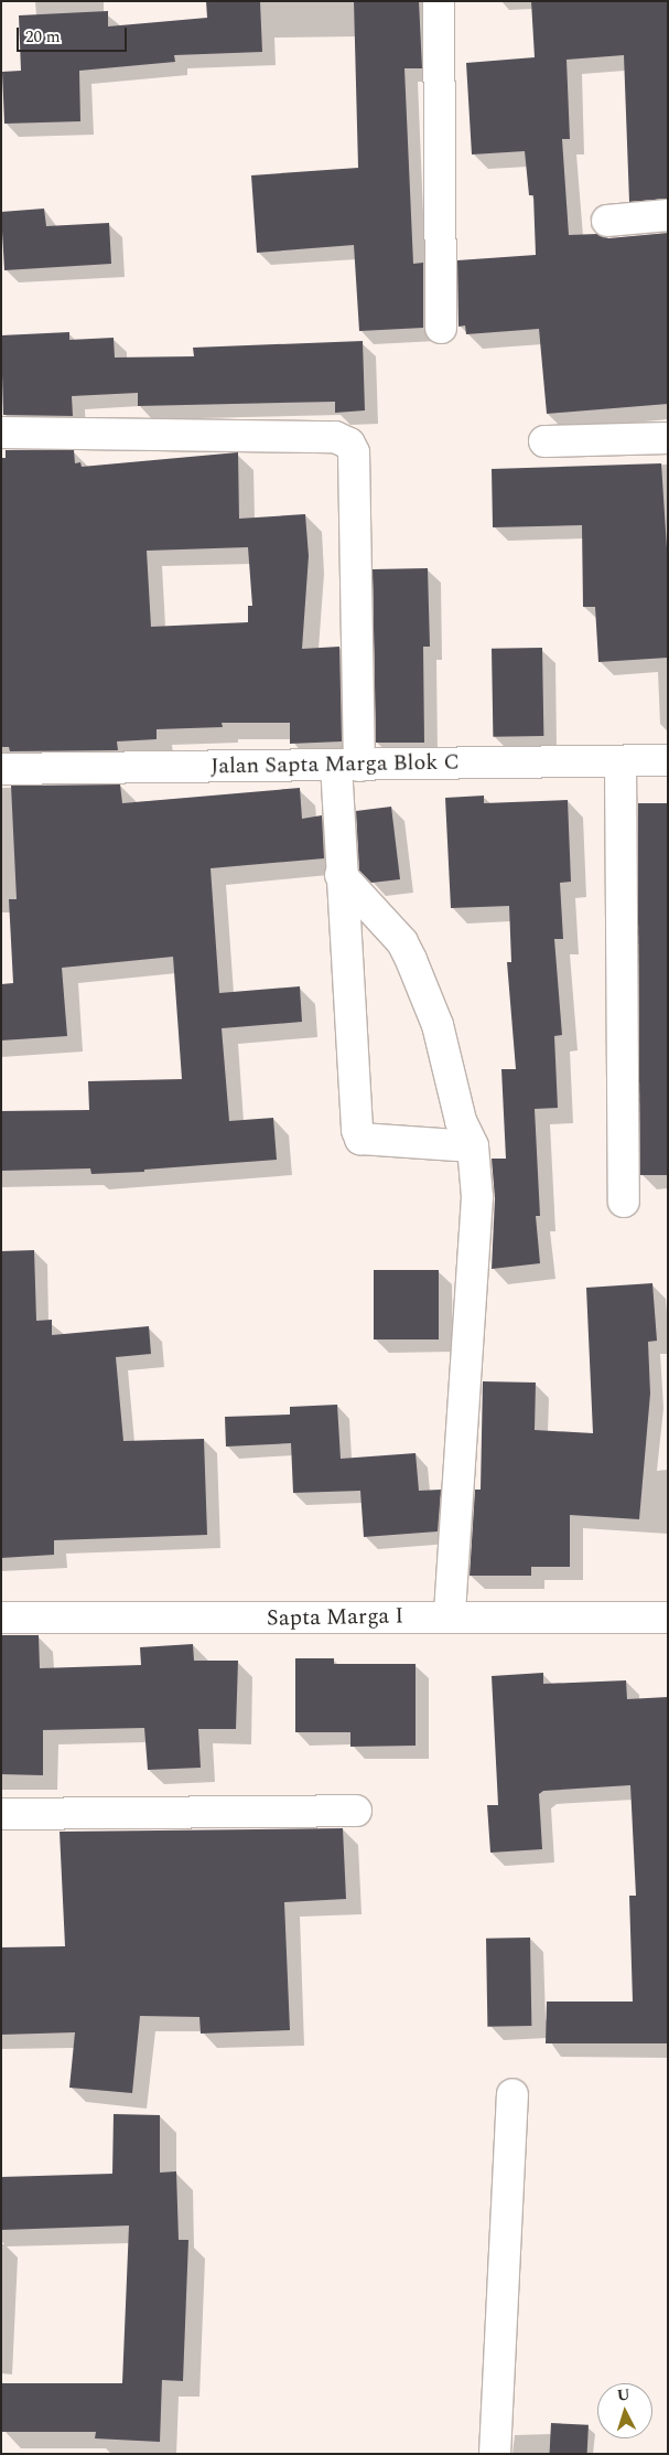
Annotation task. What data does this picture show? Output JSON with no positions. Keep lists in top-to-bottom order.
{
  "streets": {
    "street": ["Jalan Sapta Marga Blok C", "Sapta Marga I"]
  },
  "scale_bar": "20 m",
  "north": "top"
}
